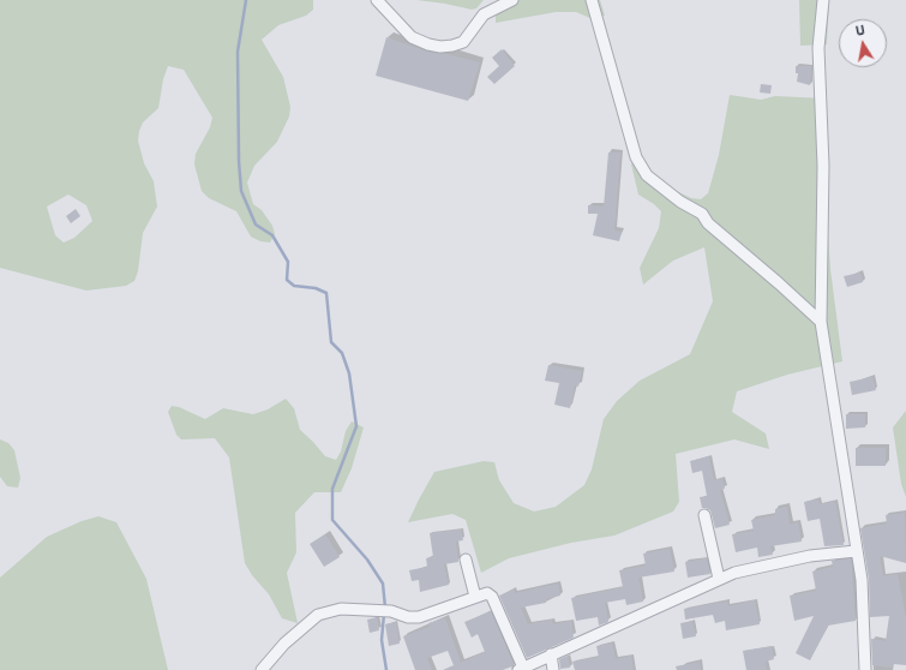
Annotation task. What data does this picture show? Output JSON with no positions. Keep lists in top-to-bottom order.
{
  "north": "top"
}
